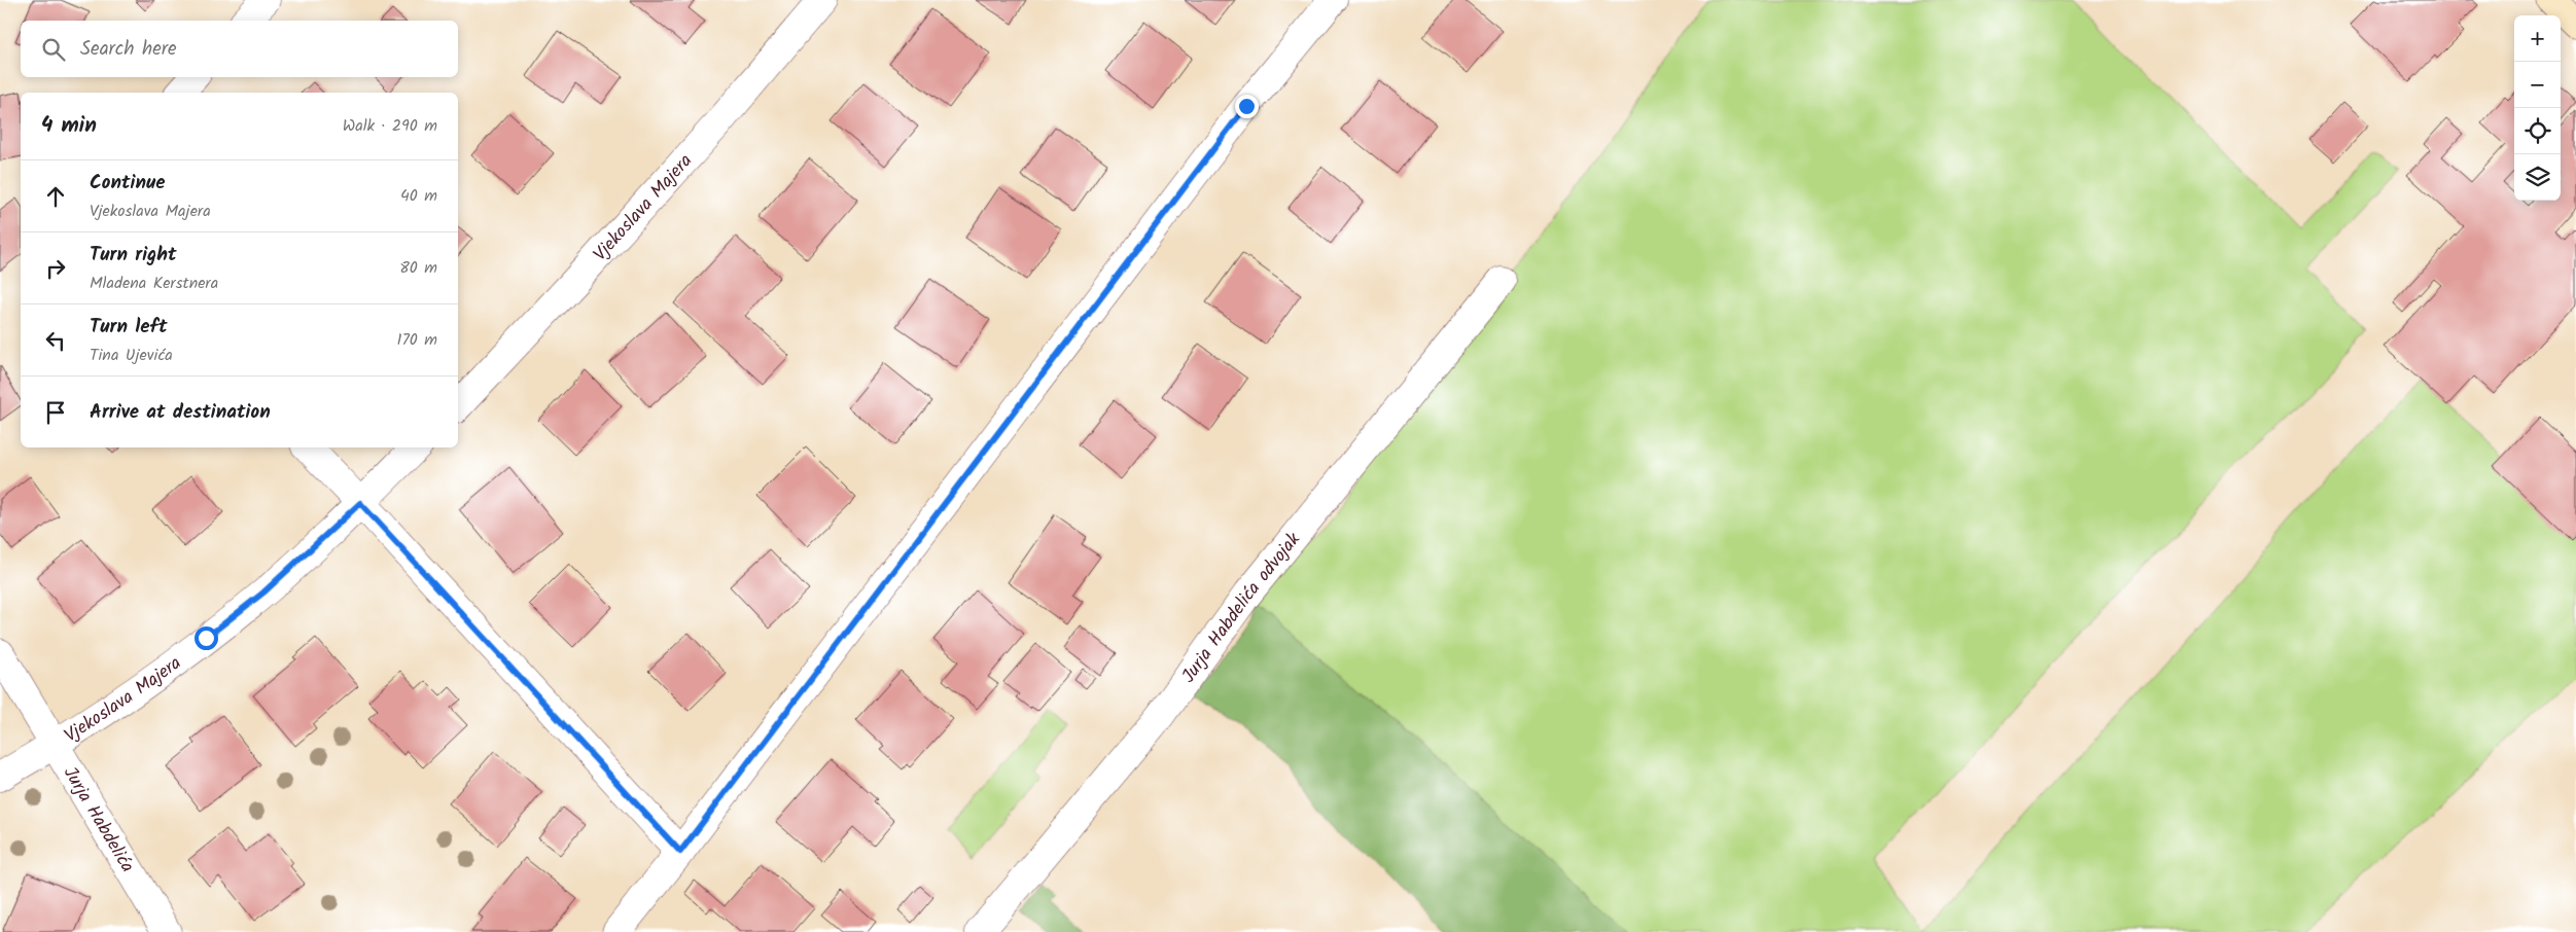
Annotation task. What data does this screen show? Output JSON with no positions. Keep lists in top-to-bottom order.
{
  "streets": {
    "street": ["Vjekoslava Majera", "Jurja Habdelića odvojak", "Jurja Habdelića"]
  },
  "crossings": [
    ["Vjekoslava Majera", "Jurja Habdelića"]
  ],
  "page": {
    "map_buttons": ["+", "−"],
    "search": "Search here",
    "heading": ["4 min", "Walk · 290 m"],
    "list": [
      ["Continue", "Vjekoslava Majera", "40 m"],
      ["Turn right", "Mladena Kerstnera", "80 m"],
      ["Turn left", "Tina Ujevića", "170 m"],
      "Arrive at destination"
    ]
  }
}
